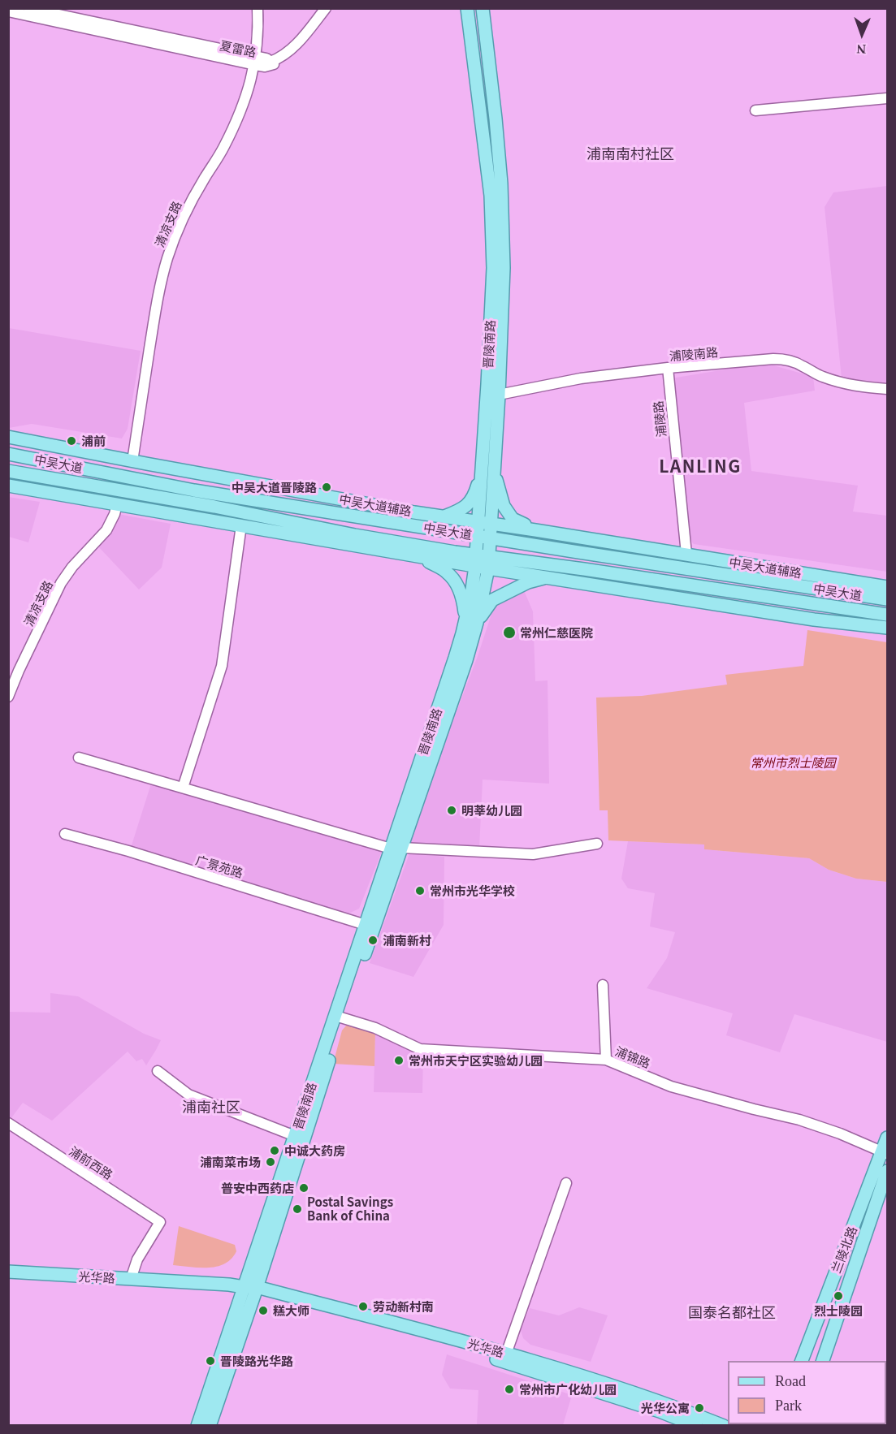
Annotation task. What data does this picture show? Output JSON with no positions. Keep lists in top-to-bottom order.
{
  "streets": {
    "main road": [
      "晋陵南路",
      "中吴大道",
      "中吴大道辅路",
      "兰陵北路",
      "光华路"
    ],
    "street": [
      "夏雷路",
      "清凉支路",
      "浦陵南路",
      "浦陵路",
      "广景苑路",
      "浦锦路",
      "浦前西路"
    ]
  },
  "crossings": [
    ["夏雷路", "清凉支路"],
    ["清凉支路", "中吴大道辅路"],
    ["晋陵南路", "浦陵南路"],
    ["晋陵南路", "中吴大道"],
    ["晋陵南路", "中吴大道辅路"],
    ["晋陵南路", "广景苑路"],
    ["晋陵南路", "浦锦路"],
    ["晋陵南路", "光华路"],
    ["浦陵南路", "浦陵路"],
    ["浦陵路", "中吴大道辅路"],
    ["浦锦路", "兰陵北路"],
    ["浦前西路", "光华路"]
  ],
  "districts": [
    "浦南南村社区",
    "LANLING",
    "浦南社区",
    "国泰名都社区"
  ],
  "parks": ["常州市烈士陵园"],
  "places": [
    "浦前",
    "中吴大道晋陵路",
    "常州仁慈医院",
    "明莘幼儿园",
    "常州市光华学校",
    "浦南新村",
    "常州市天宁区实验幼儿园",
    "中诚大药房",
    "浦南菜市场",
    "普安中西药店",
    "Postal Savings Bank of China",
    "烈士陵园",
    "劳动新村南",
    "糕大师",
    "晋陵路光华路",
    "常州市广化幼儿园",
    "光华公寓"
  ],
  "legend": ["Road", "Park"],
  "north": "bottom"
}
